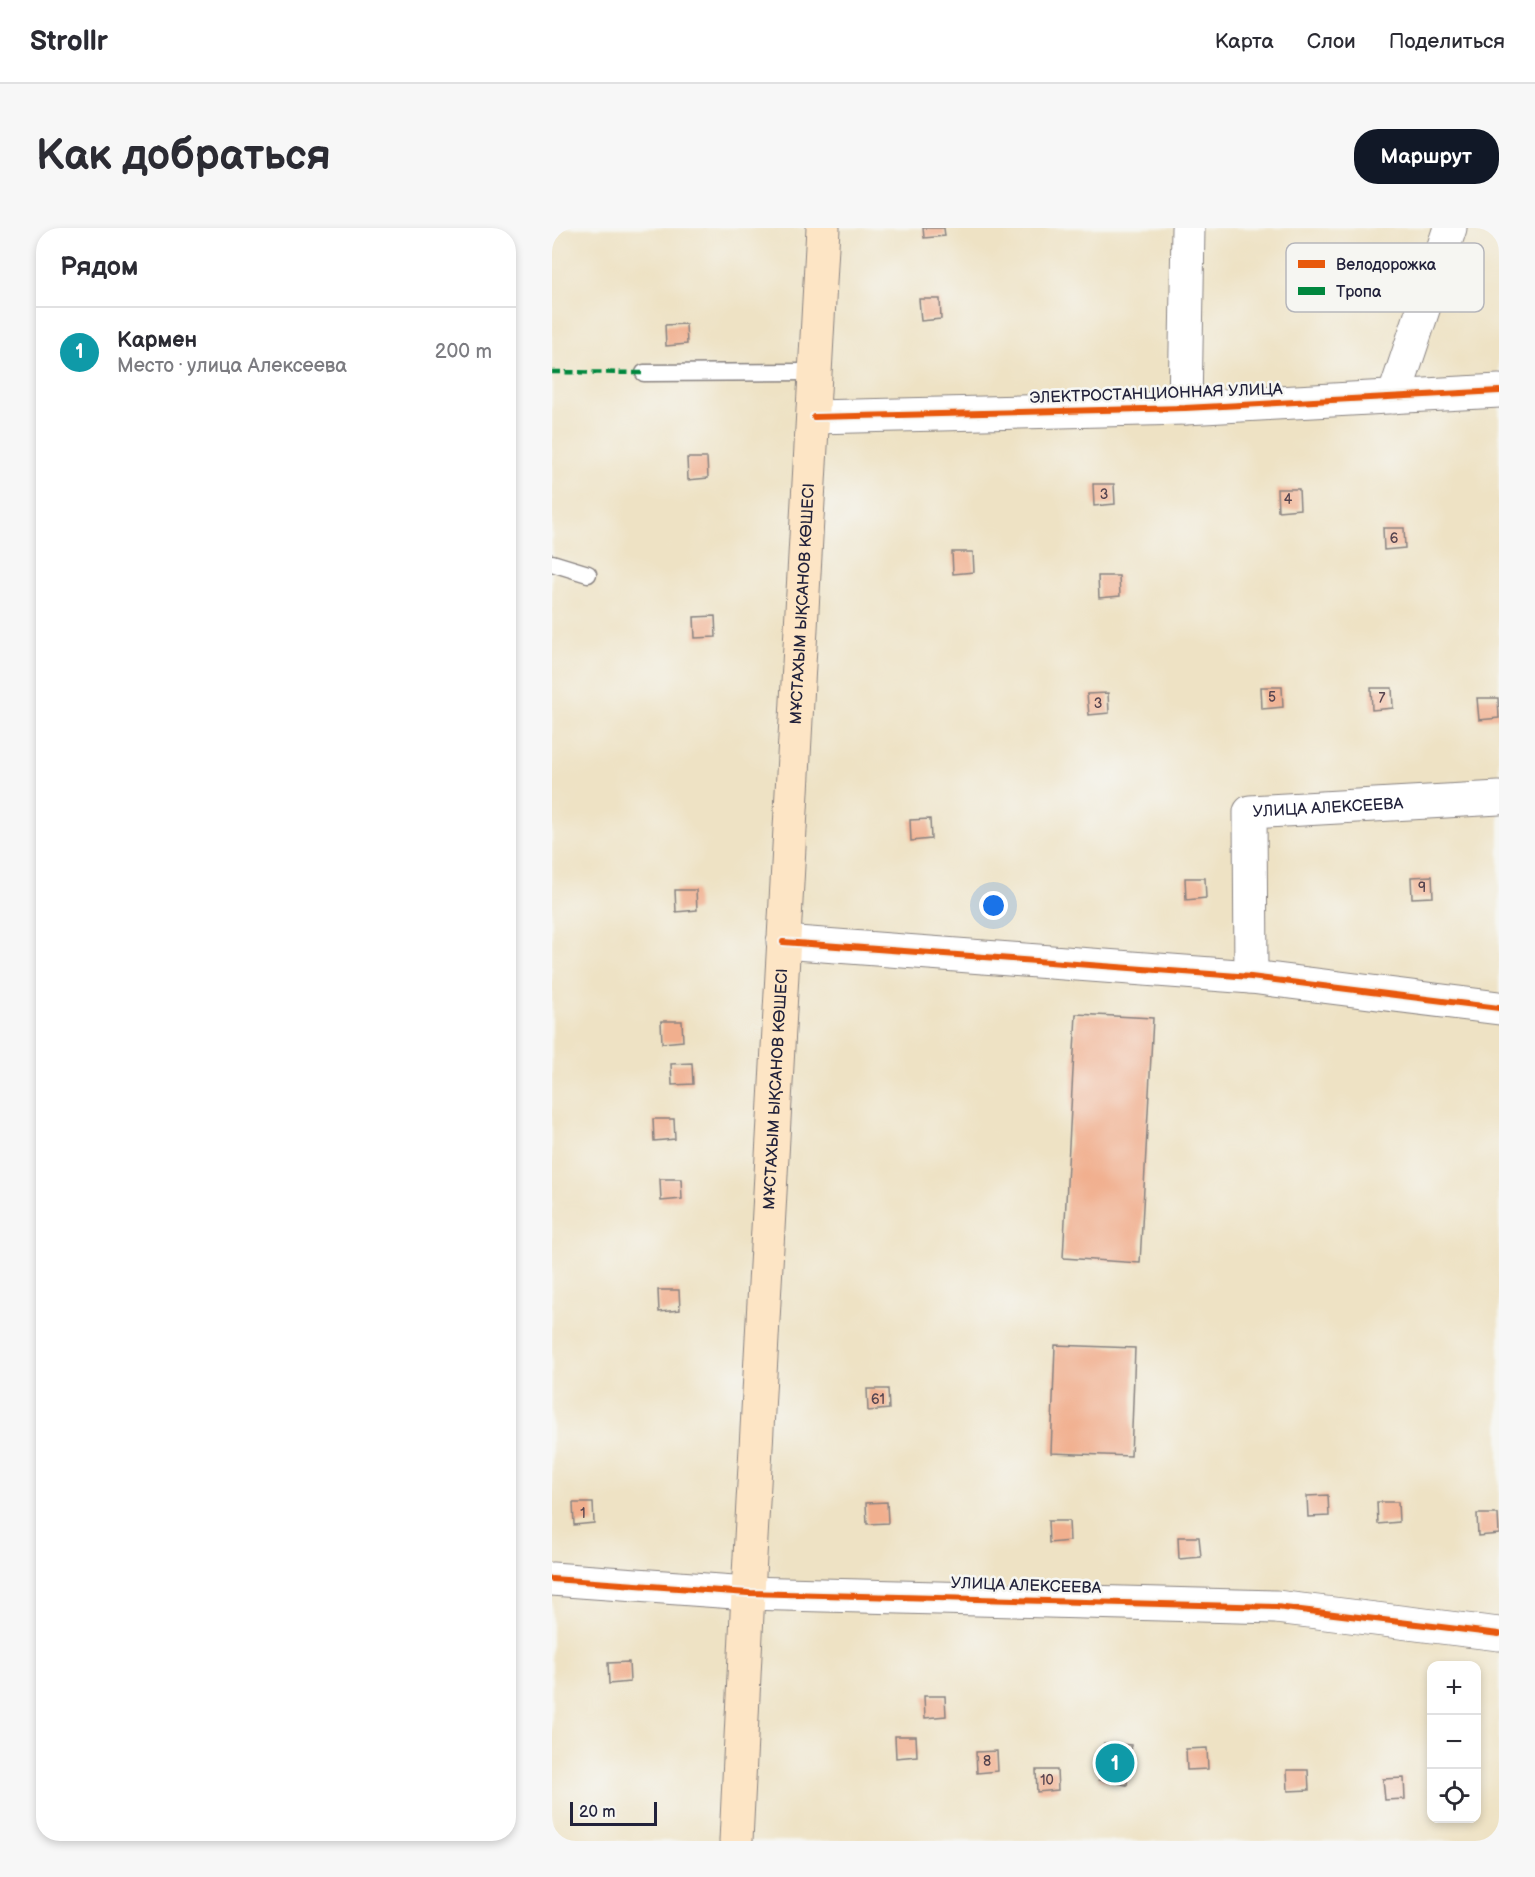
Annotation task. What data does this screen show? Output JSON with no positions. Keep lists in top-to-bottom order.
{
  "streets": {
    "main road": ["МҰСТАХЫМ ЫҚСАНОВ КӨШЕСІ"],
    "street": ["ЭЛЕКТРОСТАНЦИОННАЯ УЛИЦА", "УЛИЦА АЛЕКСЕЕВА"]
  },
  "crossings": [
    ["ЭЛЕКТРОСТАНЦИОННАЯ УЛИЦА", "МҰСТАХЫМ ЫҚСАНОВ КӨШЕСІ"],
    ["МҰСТАХЫМ ЫҚСАНОВ КӨШЕСІ", "УЛИЦА АЛЕКСЕЕВА"]
  ],
  "house_numbers": [
    "3",
    "4",
    "6",
    "5",
    "7",
    "3",
    "9",
    "61",
    "1",
    "8",
    "10"
  ],
  "legend": ["Велодорожка", "Тропа"],
  "scale_bar": "20 m",
  "page": {
    "header": "Strollr",
    "nav": ["Карта", "Слои", "Поделиться"],
    "buttons": "Маршрут",
    "title": "Как добраться",
    "heading": "Рядом",
    "list": [
      {
        "mark": "1",
        "name": "Кармен",
        "note": "Место · улица Алексеева",
        "value": "200 m"
      }
    ],
    "map_buttons": ["+", "−"],
    "pins": "1",
    "scale": "20 m"
  }
}
